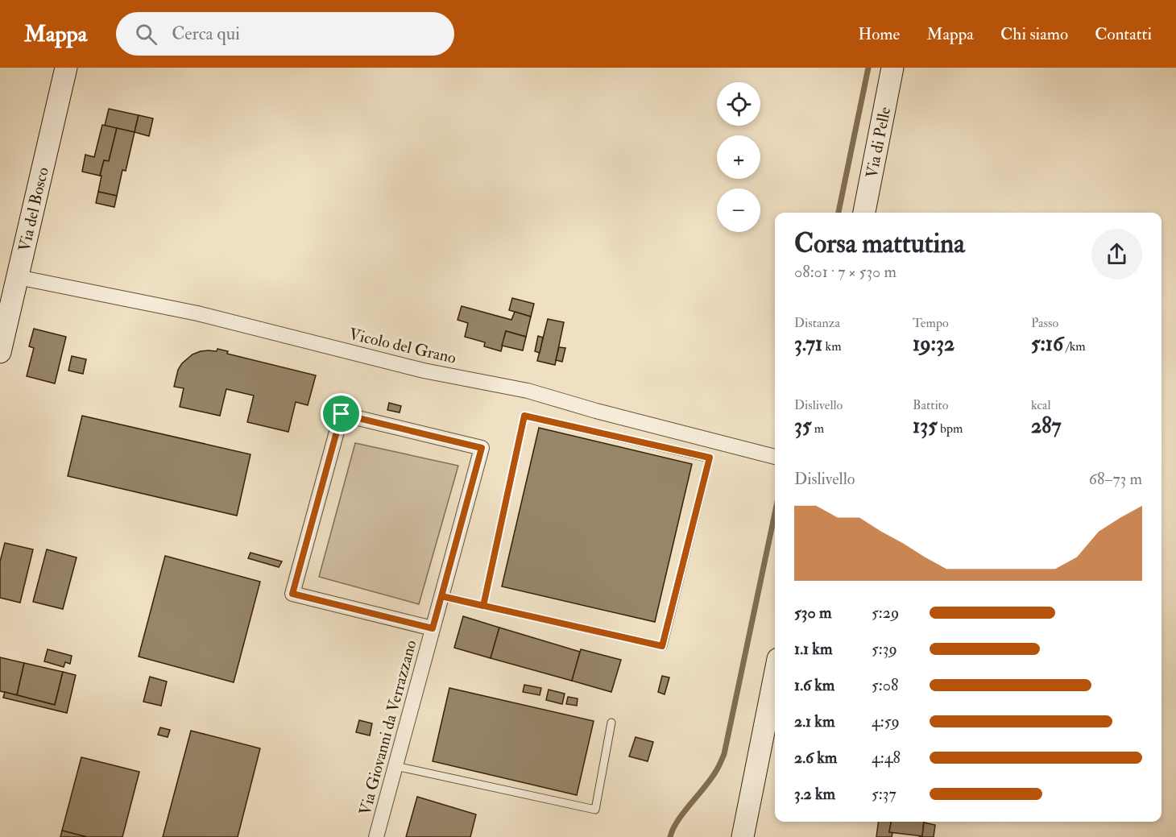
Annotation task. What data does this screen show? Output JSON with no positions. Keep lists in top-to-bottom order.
{
  "streets": {
    "street": [
      "Via di Pelle",
      "Via del Bosco",
      "Vicolo del Grano",
      "Via Giovanni da Verrazzano"
    ]
  },
  "crossings": [
    ["Via del Bosco", "Vicolo del Grano"]
  ],
  "page": {
    "header": "Mappa",
    "search": "Cerca qui",
    "nav": [
      "Home",
      "Mappa",
      "Chi siamo",
      "Contatti"
    ],
    "map_buttons": ["+", "−"],
    "heading": ["Corsa mattutina", "08:01 · 7 × 530 m"],
    "stats": [
      ["Distanza", "3.71 km"],
      ["Tempo", "19:32"],
      ["Passo", "5:16 /km"],
      ["Dislivello", "35 m"],
      ["Battito", "135 bpm"],
      ["kcal", "287"]
    ],
    "chart": ["Dislivello", "68–73 m"],
    "list": [
      {
        "name": "530 m",
        "note": "5:29"
      },
      {
        "name": "1.1 km",
        "note": "5:39"
      },
      {
        "name": "1.6 km",
        "note": "5:08"
      },
      {
        "name": "2.1 km",
        "note": "4:59"
      },
      {
        "name": "2.6 km",
        "note": "4:48"
      },
      {
        "name": "3.2 km",
        "note": "5:37"
      }
    ]
  }
}
